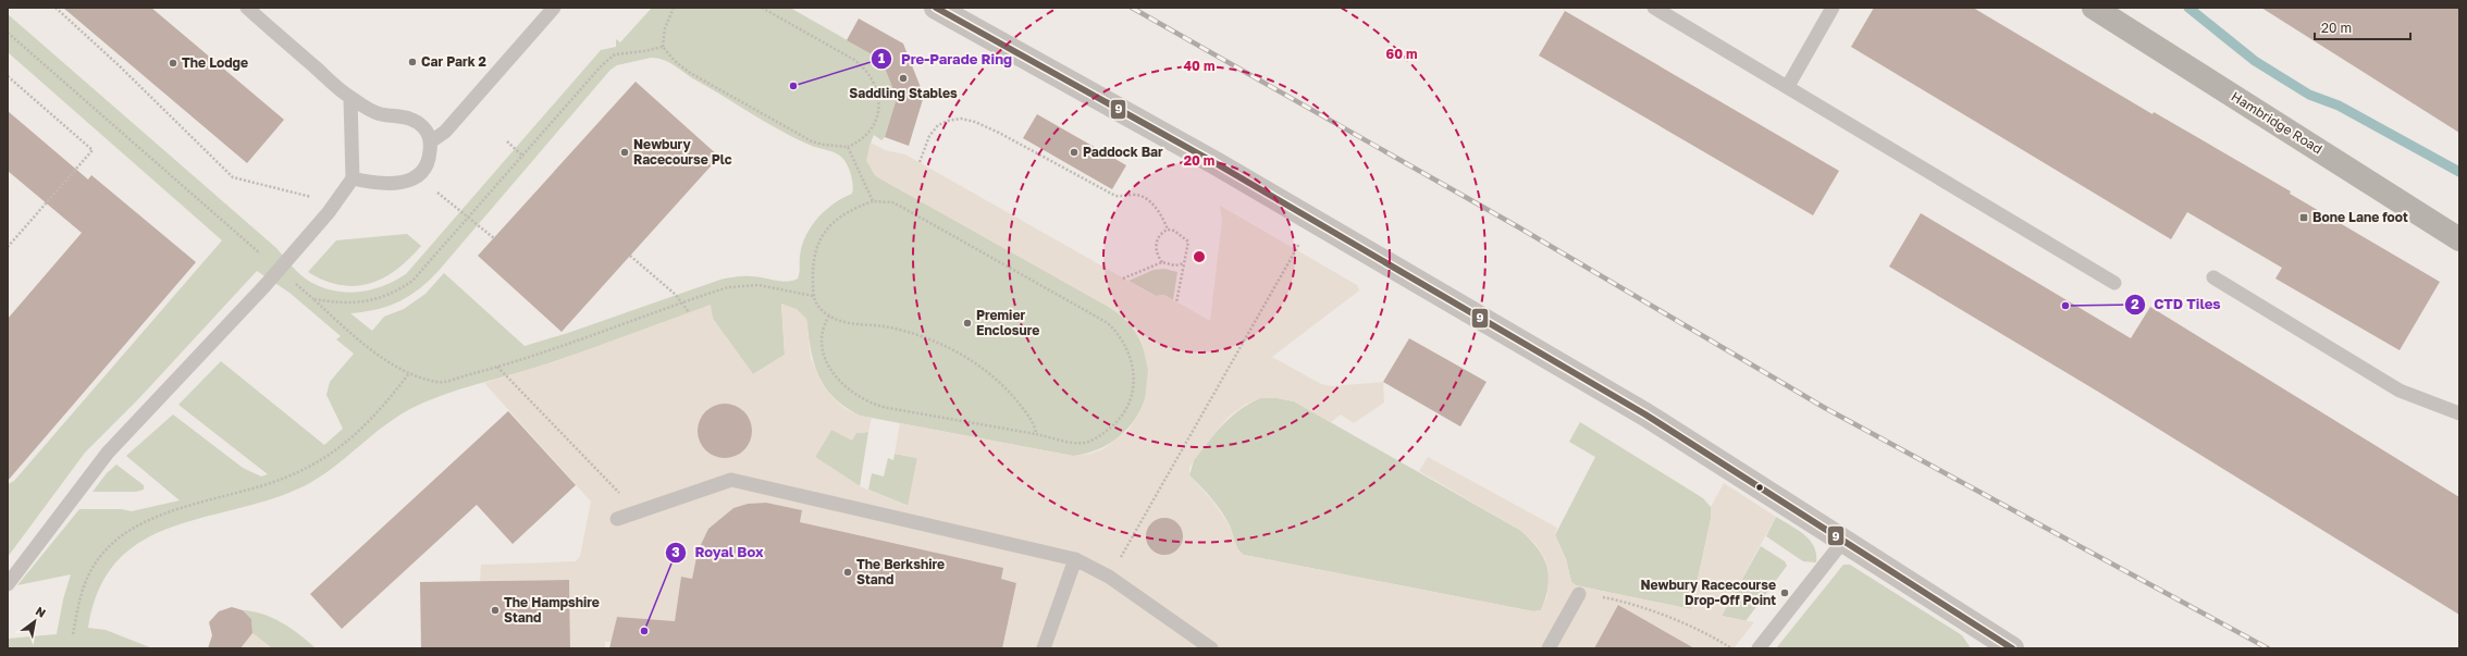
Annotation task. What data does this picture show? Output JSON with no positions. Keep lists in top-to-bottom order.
{
  "streets": {
    "main road": ["Hambridge Road"]
  },
  "places": {
    "other": [
      "Car Park 2",
      "The Lodge",
      "Saddling Stables",
      "Pre-Parade Ring",
      "Newbury Racecourse Plc",
      "Paddock Bar",
      "CTD Tiles",
      "Premier Enclosure",
      "The Berkshire Stand",
      "Newbury Racecourse Drop-Off Point",
      "The Hampshire Stand",
      "Royal Box"
    ],
    "transit": ["Bone Lane foot"]
  },
  "lines": ["transit line 9"],
  "scale_bar": "20 m",
  "north": "top right",
  "rings": ["60 m", "40 m", "20 m"]
}
